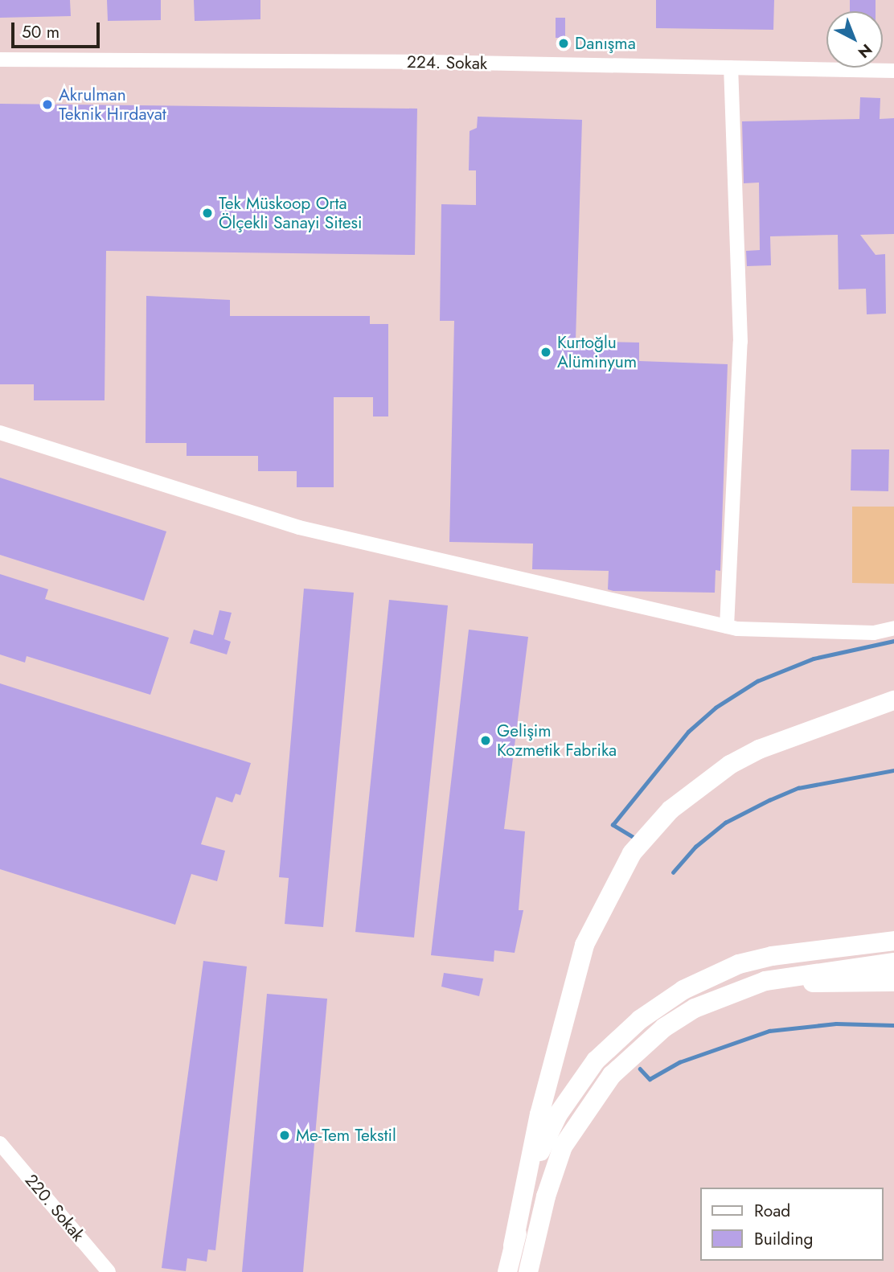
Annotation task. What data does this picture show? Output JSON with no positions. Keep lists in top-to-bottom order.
{
  "streets": {
    "street": ["224. Sokak", "220. Sokak"]
  },
  "places": [
    "Danışma",
    "Akrulman Teknik Hırdavat",
    "Tek Müskoop Orta Ölçekli Sanayi Sitesi",
    "Kurtoğlu Alüminyum",
    "Gelişim Kozmetik Fabrika",
    "Me-Tem Tekstil"
  ],
  "legend": ["Road", "Building"],
  "scale_bar": "50 m",
  "north": "bottom right"
}
